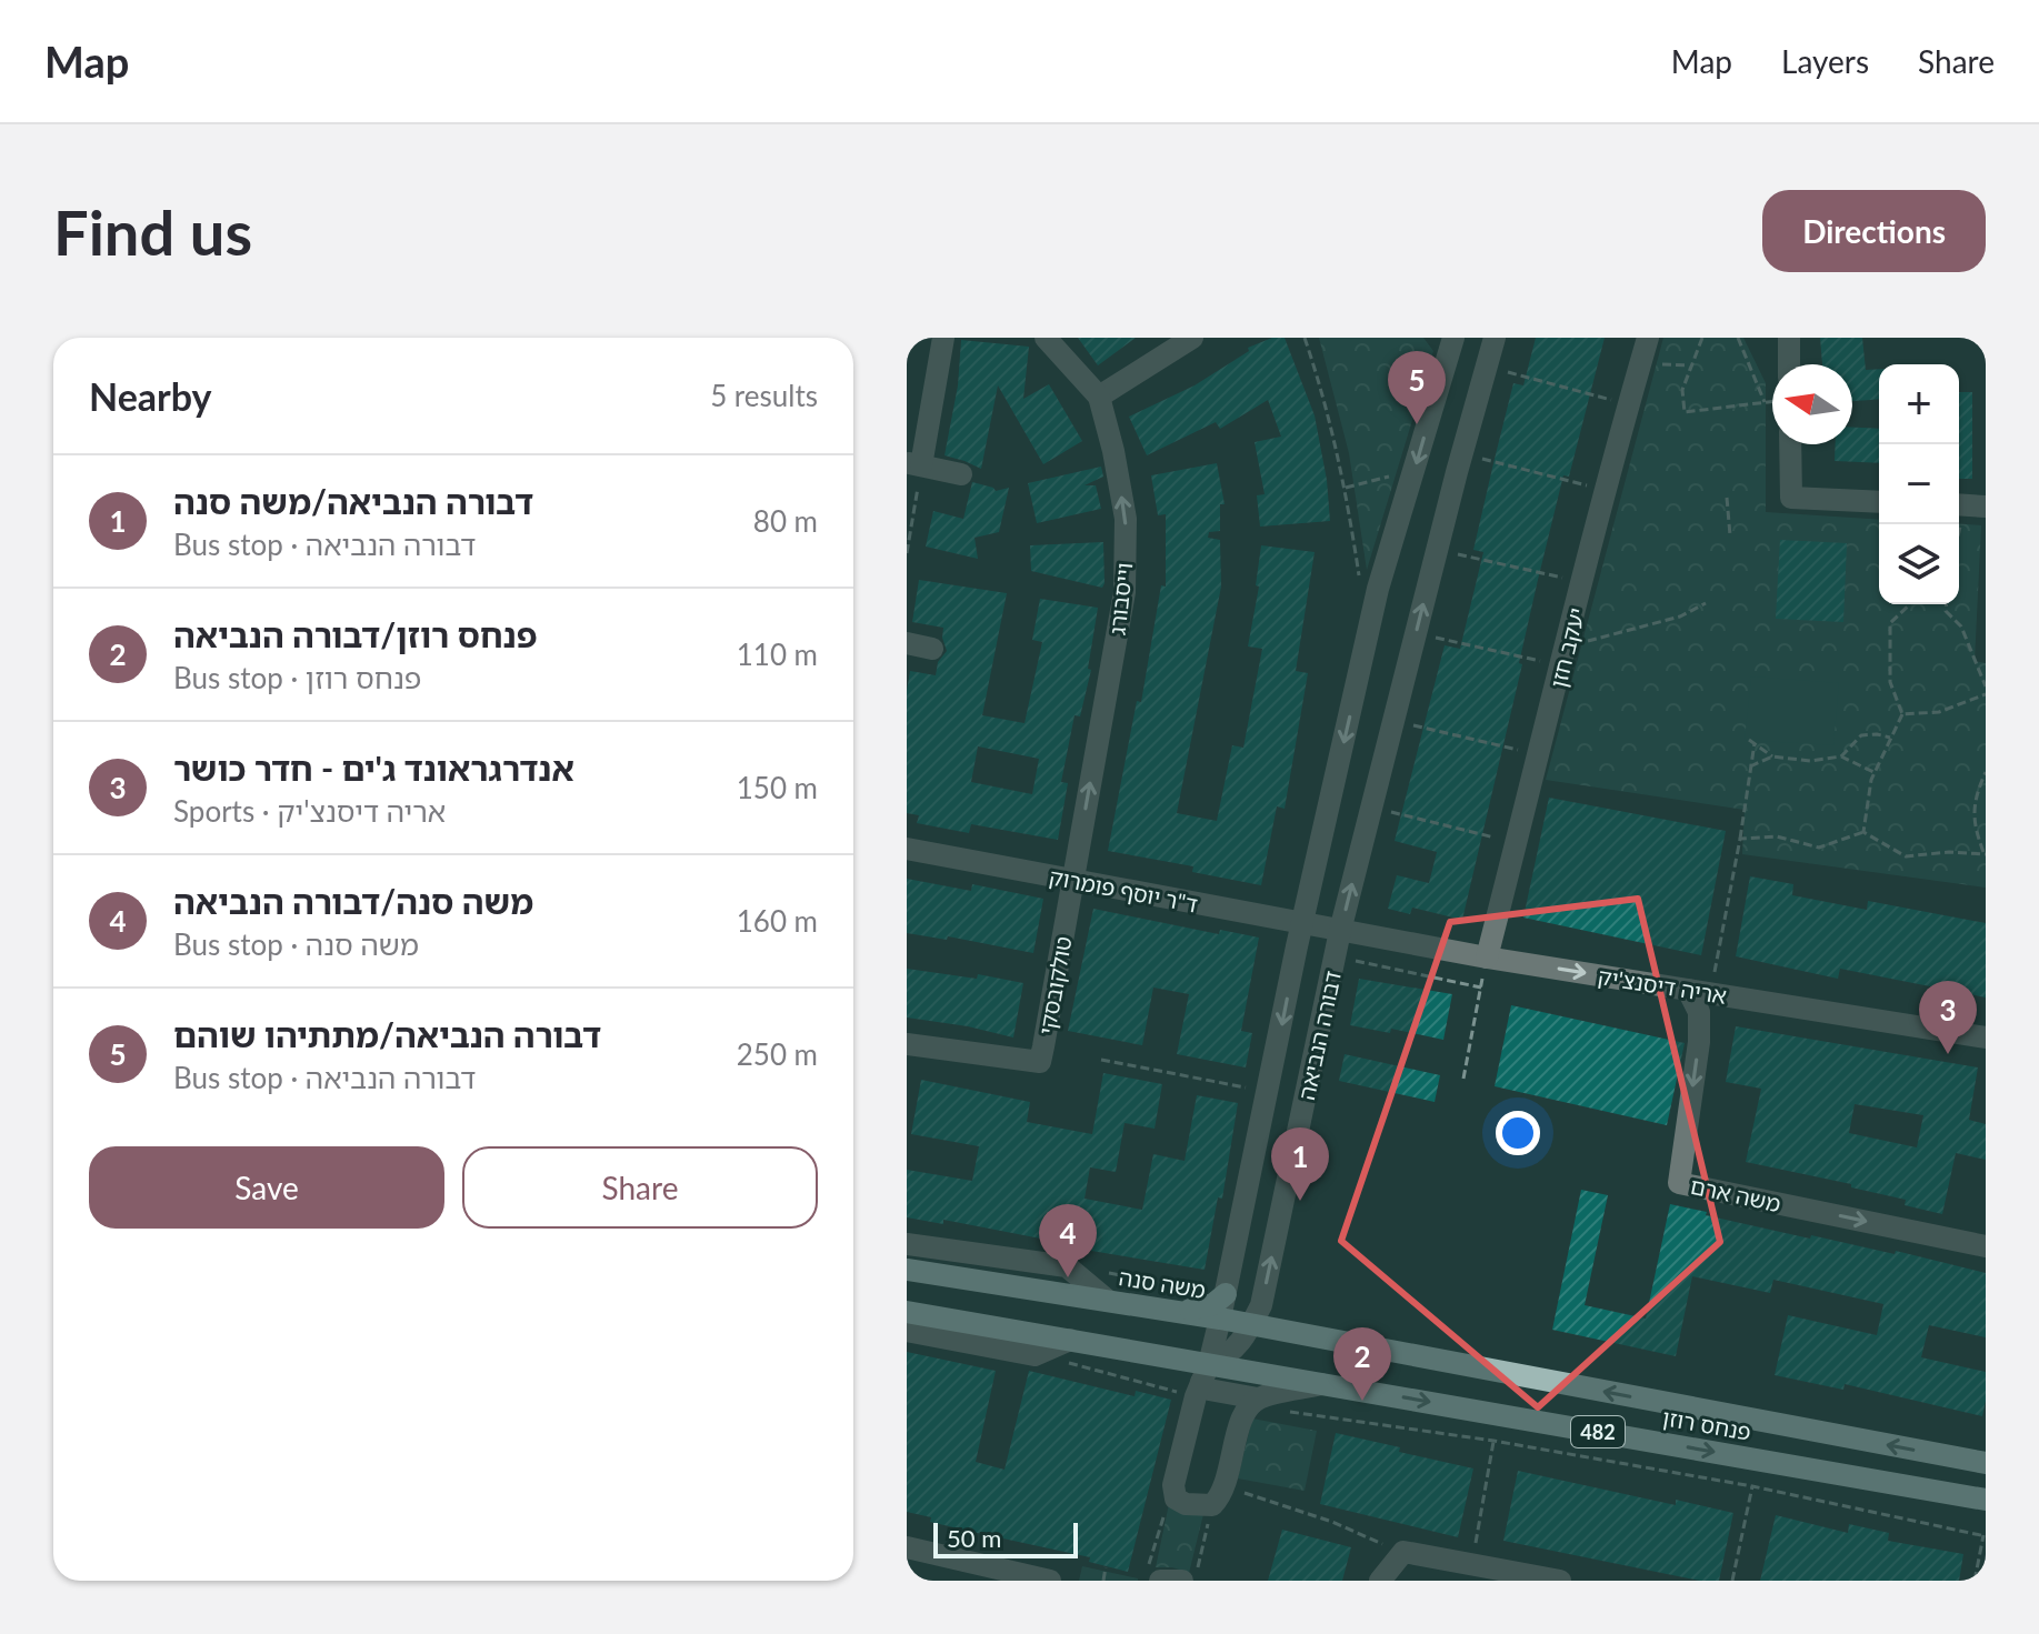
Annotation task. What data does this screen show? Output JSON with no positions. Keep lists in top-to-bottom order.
{
  "streets": {
    "main road": ["משה סנה", "פנחס רוזן", "482"],
    "street": [
      "וייסבורג",
      "יעקב חזן",
      "ד\"ר יוסף פומרוק",
      "טולקובסקי",
      "אריה דיסנצ'יק",
      "דבורה הנביאה",
      "משה ארם"
    ]
  },
  "crossings": [
    ["וייסבורג", "ד\"ר יוסף פומרוק"],
    ["וייסבורג", "טולקובסקי"],
    ["יעקב חזן", "אריה דיסנצ'יק"],
    ["ד\"ר יוסף פומרוק", "טולקובסקי"],
    ["ד\"ר יוסף פומרוק", "אריה דיסנצ'יק"],
    ["ד\"ר יוסף פומרוק", "דבורה הנביאה"],
    ["אריה דיסנצ'יק", "דבורה הנביאה"],
    ["אריה דיסנצ'יק", "משה ארם"],
    ["דבורה הנביאה", "משה סנה"],
    ["דבורה הנביאה", "פנחס רוזן"],
    ["דבורה הנביאה", "482"],
    ["משה סנה", "פנחס רוזן"],
    ["פנחס רוזן", "482"]
  ],
  "one_way": ["וייסבורג"],
  "scale_bar": "50 m",
  "north": "left",
  "page": {
    "header": "Map",
    "nav": ["Map", "Layers", "Share"],
    "buttons": [
      "Directions",
      ["Save", "Share"]
    ],
    "title": "Find us",
    "heading": ["Nearby", "5 results"],
    "pins": [
      "5",
      "3",
      "1",
      "4",
      "2"
    ],
    "map_buttons": ["+", "−"],
    "list": [
      {
        "mark": "1",
        "name": "דבורה הנביאה/משה סנה",
        "note": "Bus stop · דבורה הנביאה",
        "value": "80 m"
      },
      {
        "mark": "2",
        "name": "פנחס רוזן/דבורה הנביאה",
        "note": "Bus stop · פנחס רוזן",
        "value": "110 m"
      },
      {
        "mark": "3",
        "name": "אנדרגראונד ג'ים - חדר כושר",
        "note": "Sports · אריה דיסנצ'יק",
        "value": "150 m"
      },
      {
        "mark": "4",
        "name": "משה סנה/דבורה הנביאה",
        "note": "Bus stop · משה סנה",
        "value": "160 m"
      },
      {
        "mark": "5",
        "name": "דבורה הנביאה/מתתיהו שוהם",
        "note": "Bus stop · דבורה הנביאה",
        "value": "250 m"
      }
    ],
    "scale": "50 m"
  }
}
